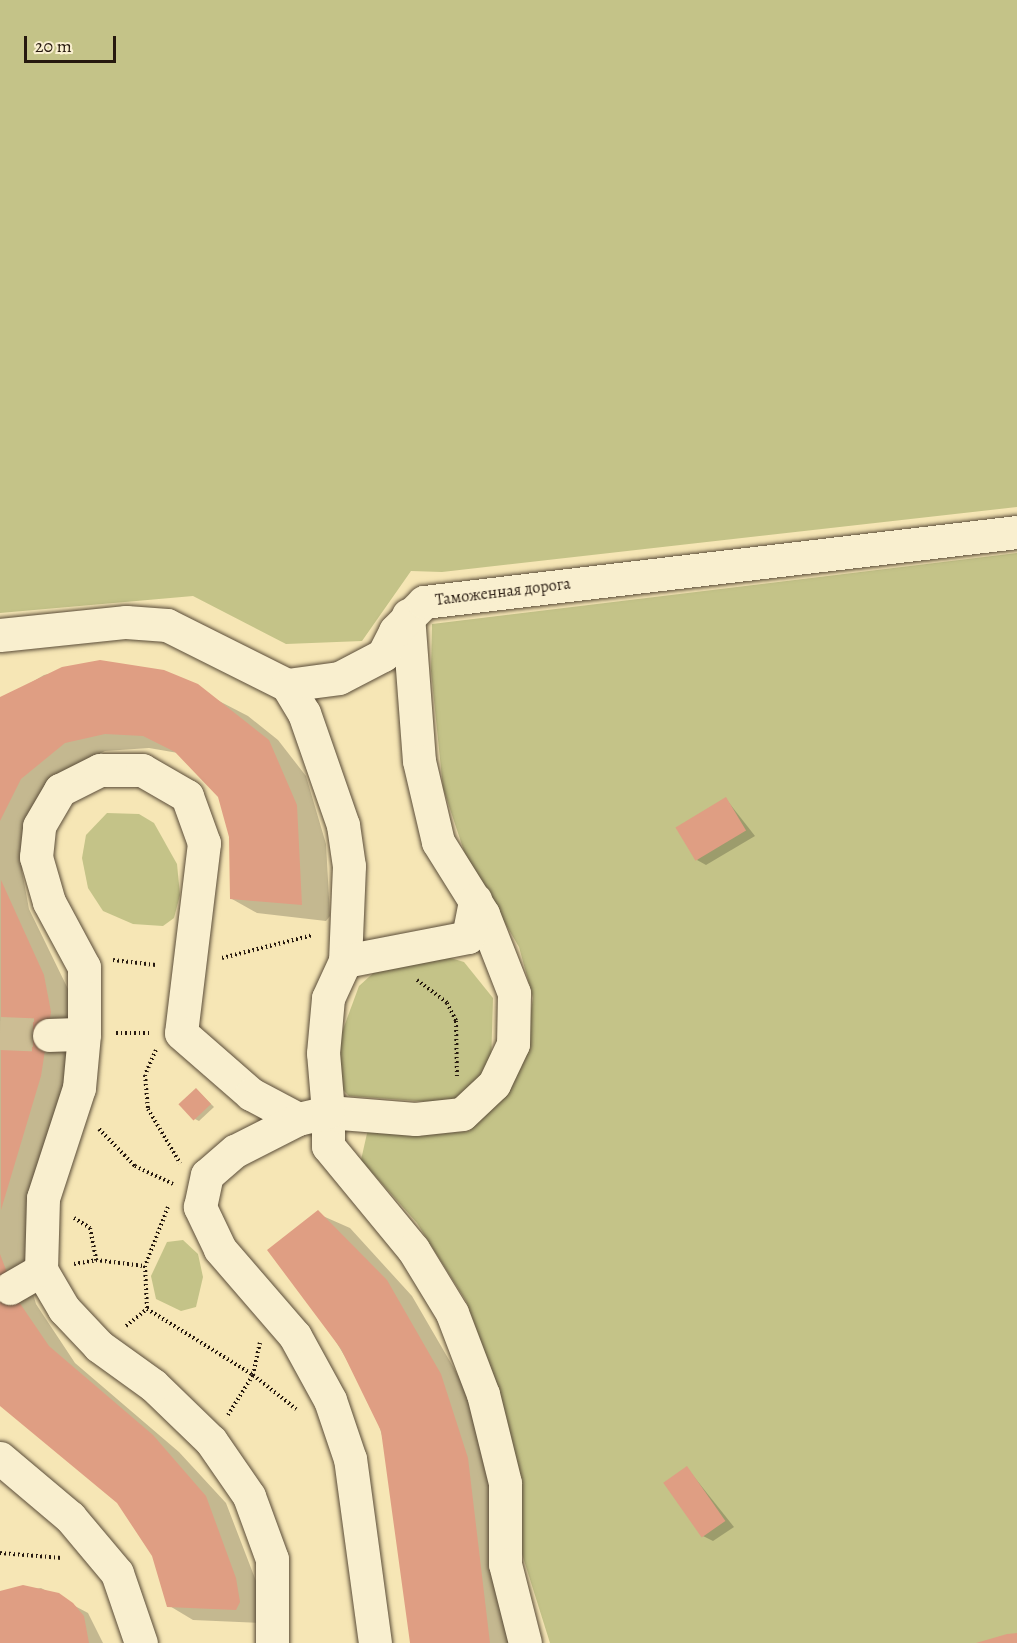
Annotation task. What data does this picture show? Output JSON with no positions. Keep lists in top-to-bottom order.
{
  "streets": {
    "street": ["Таможенная дорога"]
  },
  "scale_bar": "20 m"
}
